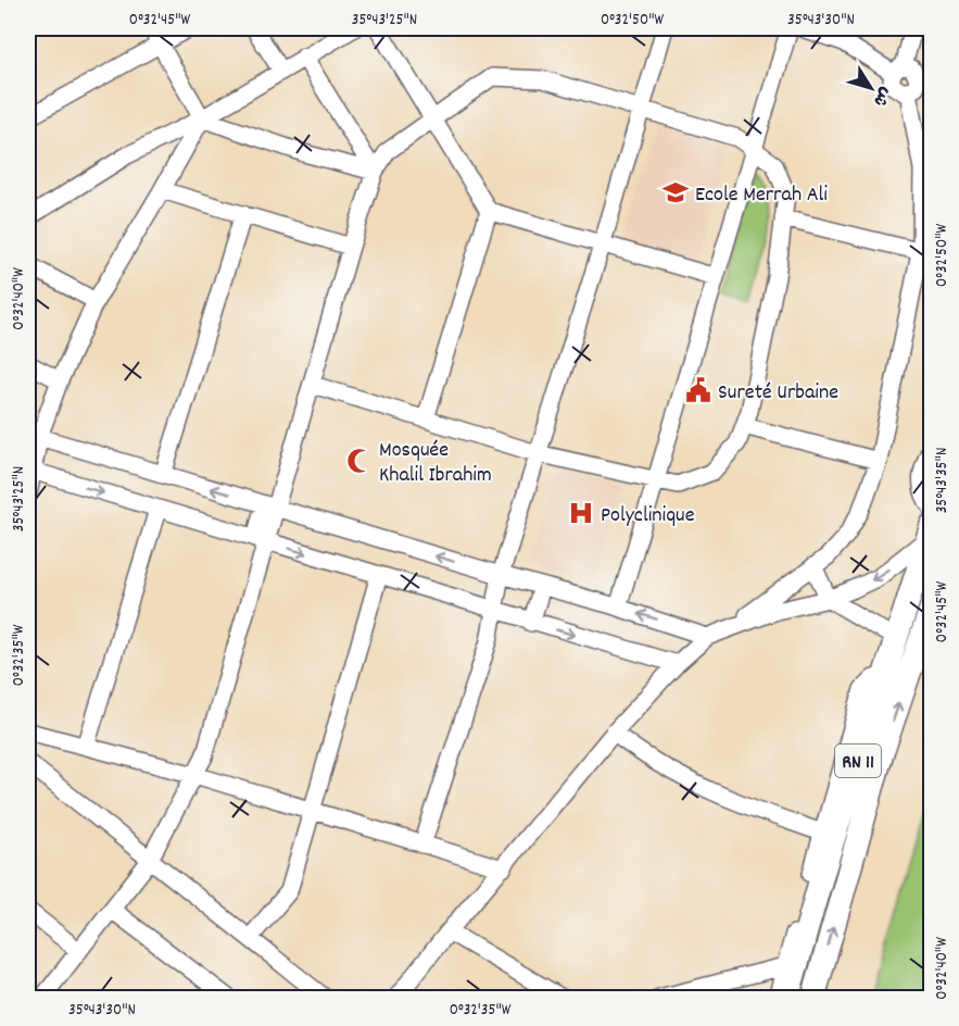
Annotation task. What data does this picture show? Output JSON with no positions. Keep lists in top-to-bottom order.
{
  "streets": {
    "highway": ["RN 11"]
  },
  "places": {
    "school or university": ["Ecole Merrah Ali"],
    "public building": ["Sureté Urbaine"],
    "mosque": ["Mosquée Khalil Ibrahim"],
    "hospital": ["Polyclinique"]
  },
  "north": "bottom right",
  "coordinates": [
    "0°32'45\"W",
    "35°43'25\"N",
    "0°32'50\"W",
    "35°43'30\"N",
    "0°32'40\"W",
    "35°43'35\"N",
    "0°32'35\"W"
  ]
}
